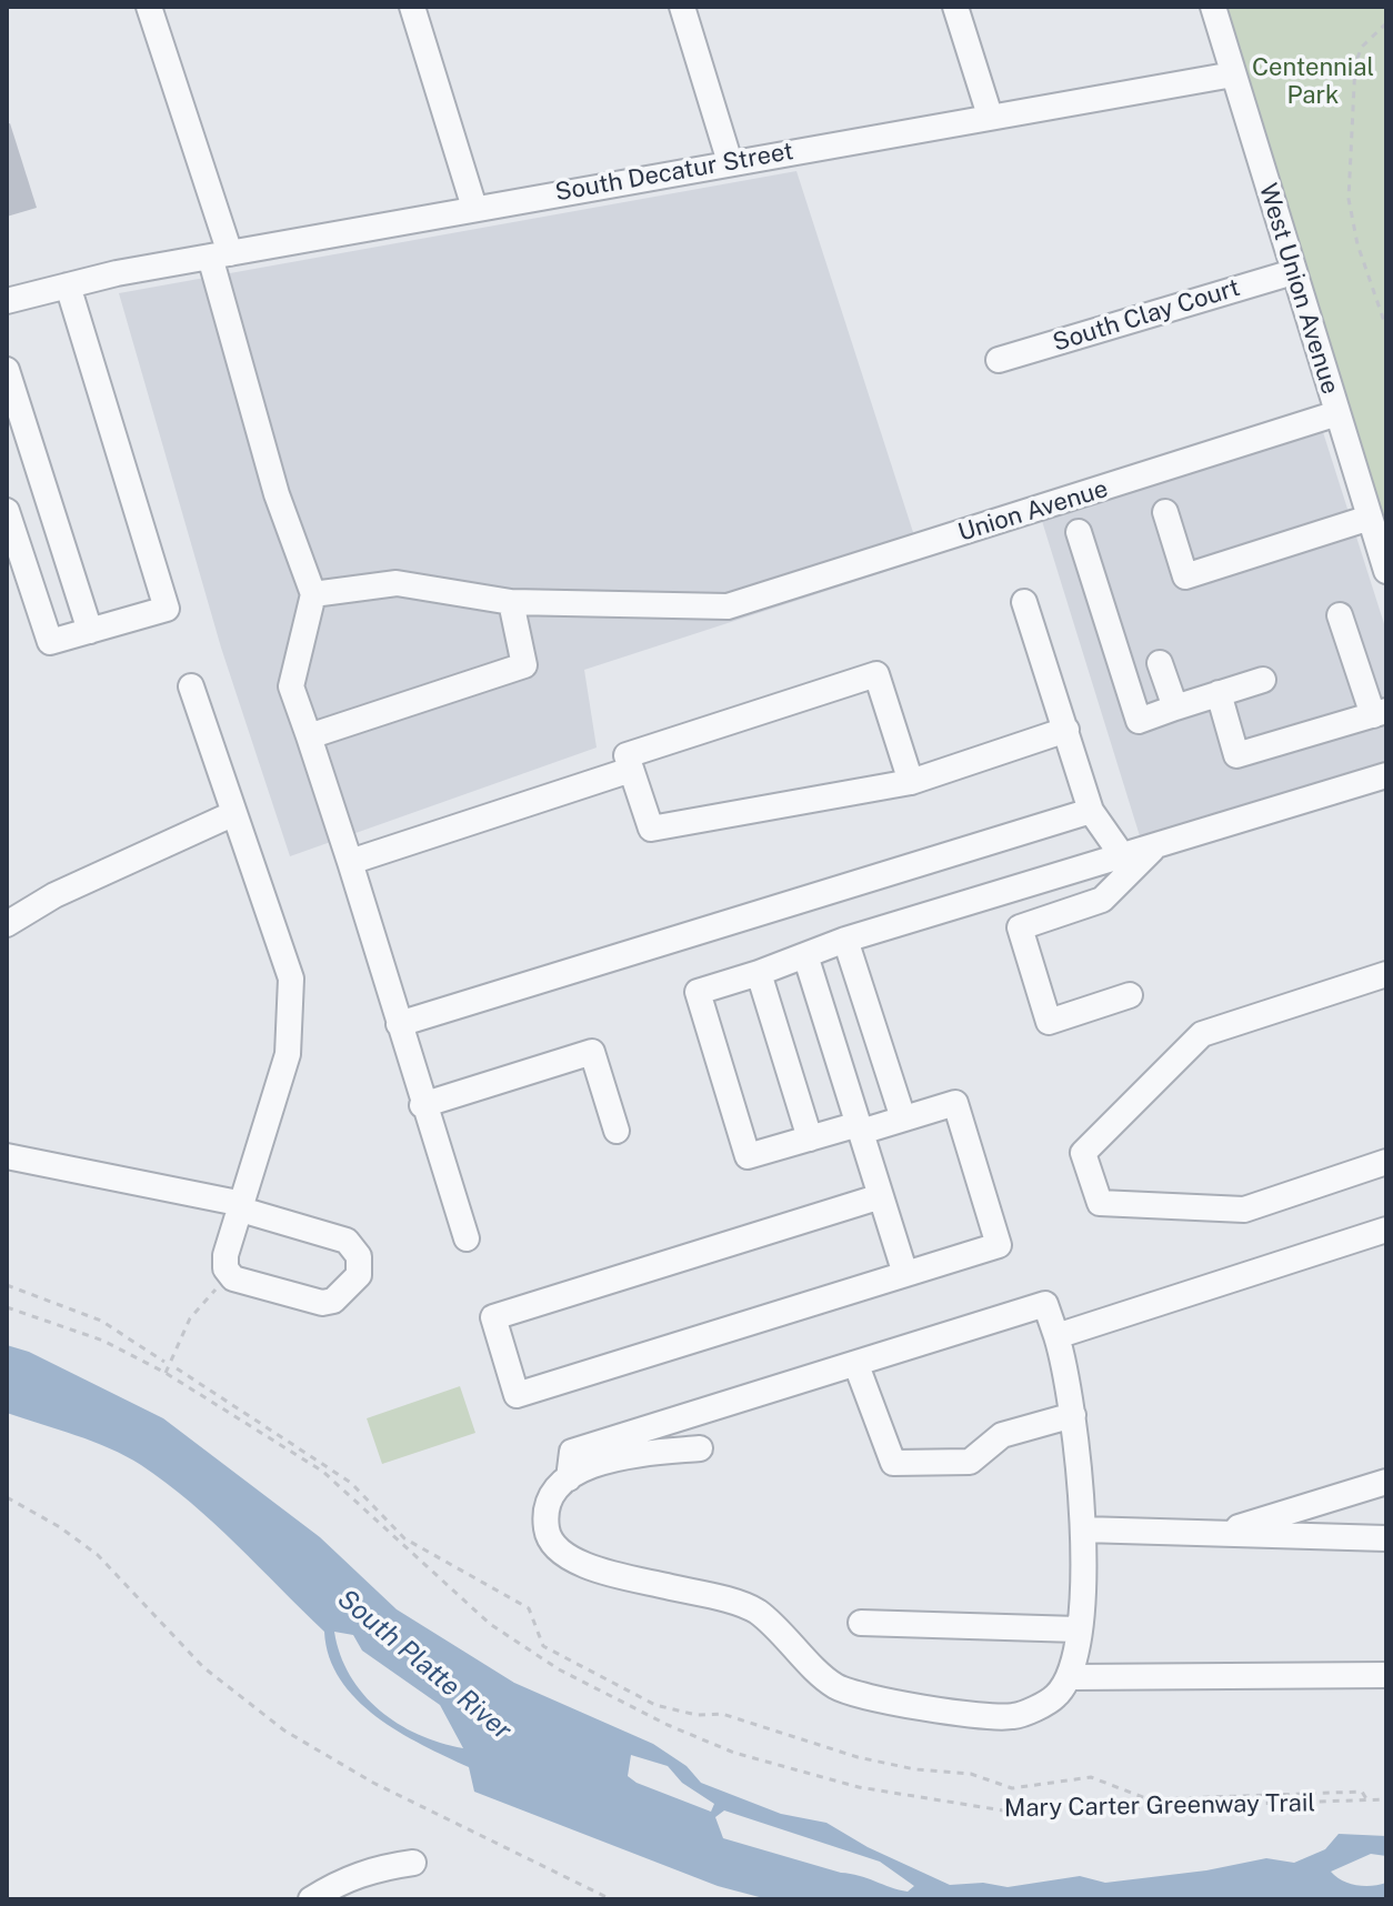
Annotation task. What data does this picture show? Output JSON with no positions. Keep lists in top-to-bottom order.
{
  "streets": {
    "street": [
      "South Decatur Street",
      "West Union Avenue",
      "South Clay Court",
      "Union Avenue"
    ],
    "path": ["Mary Carter Greenway Trail"]
  },
  "crossings": [
    ["South Decatur Street", "West Union Avenue"],
    ["West Union Avenue", "South Clay Court"],
    ["West Union Avenue", "Union Avenue"]
  ],
  "water": ["South Platte River"],
  "parks": ["Centennial Park"]
}
